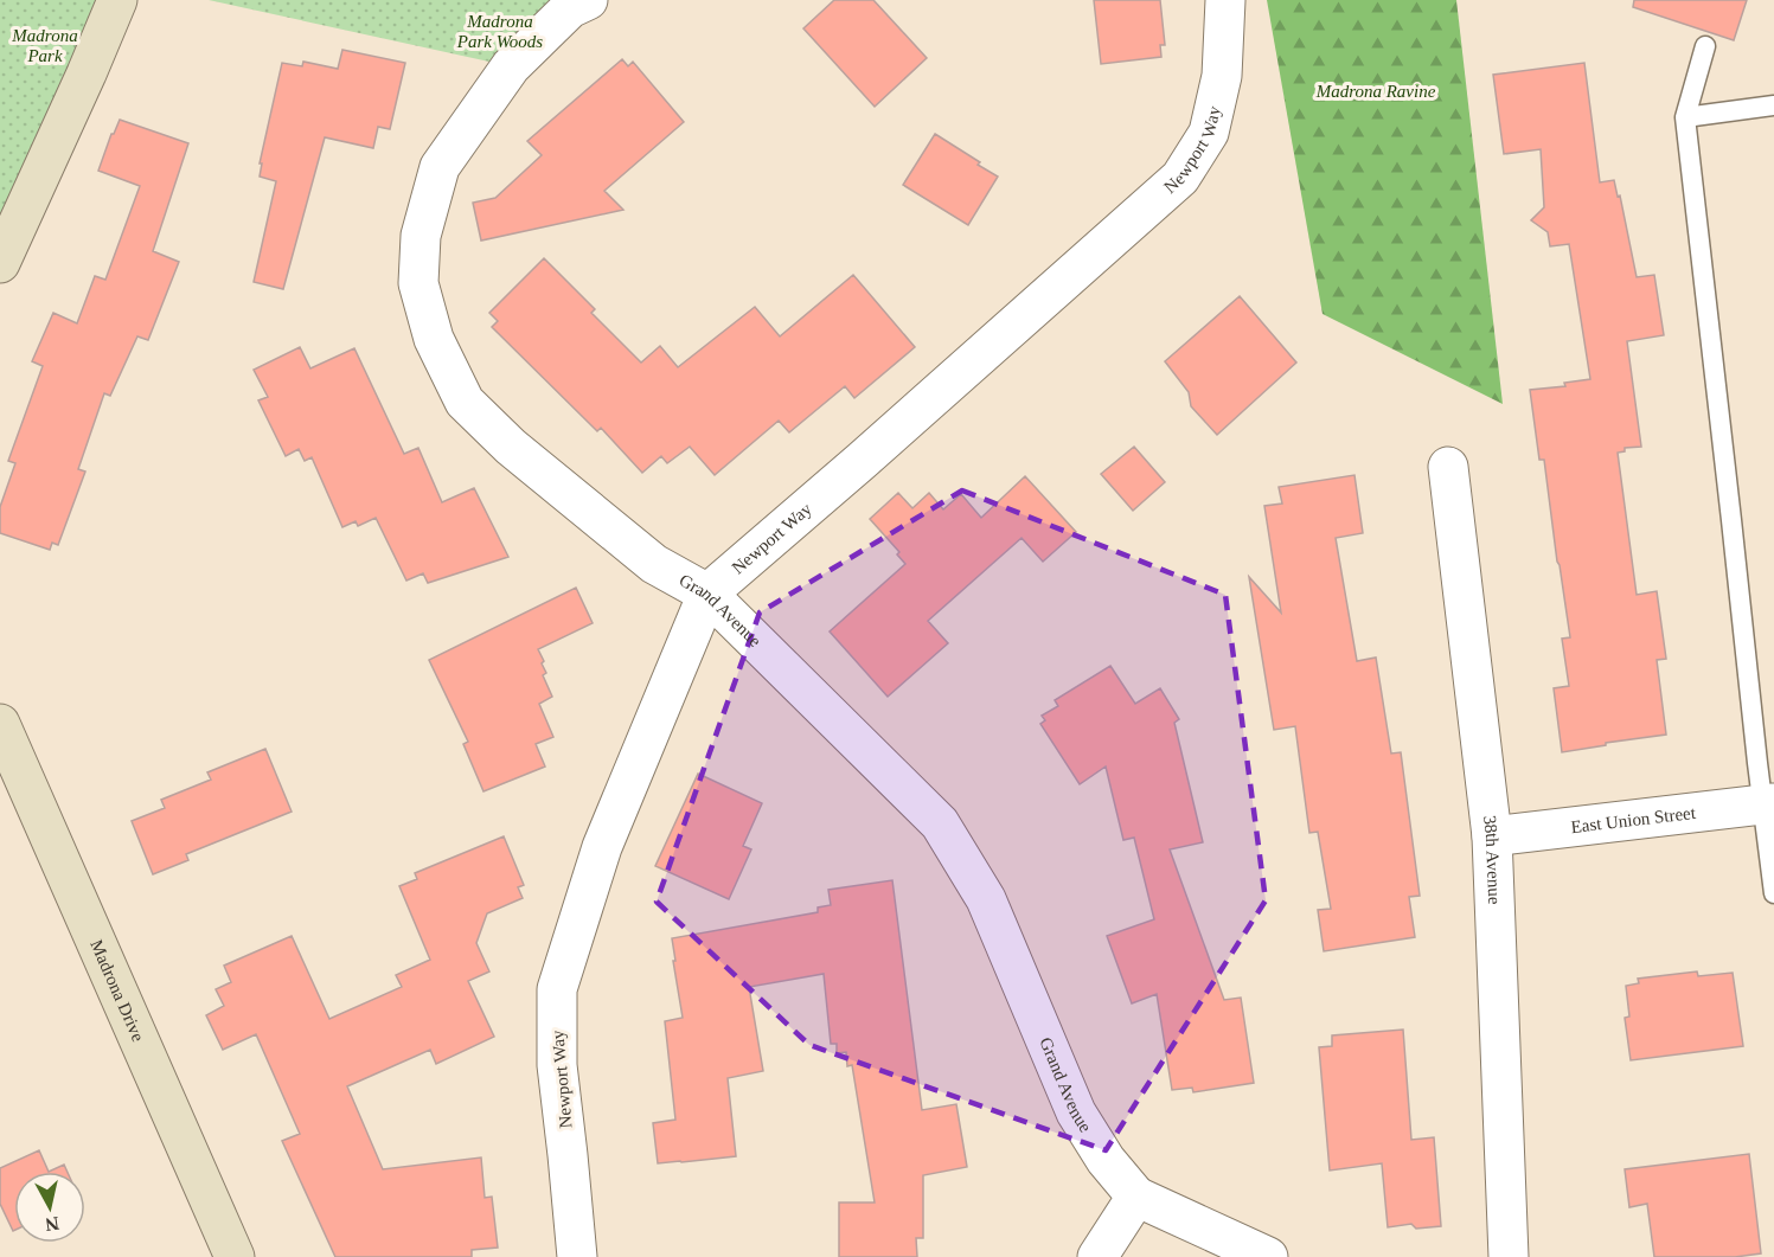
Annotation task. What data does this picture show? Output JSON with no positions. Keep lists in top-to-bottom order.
{
  "streets": {
    "street": [
      "Newport Way",
      "Grand Avenue",
      "East Union Street",
      "38th Avenue",
      "Madrona Drive"
    ]
  },
  "crossings": [
    ["Newport Way", "Grand Avenue"],
    ["East Union Street", "38th Avenue"]
  ],
  "parks": ["Madrona Park Woods", "Madrona Park", "Madrona Ravine"],
  "north": "bottom"
}
